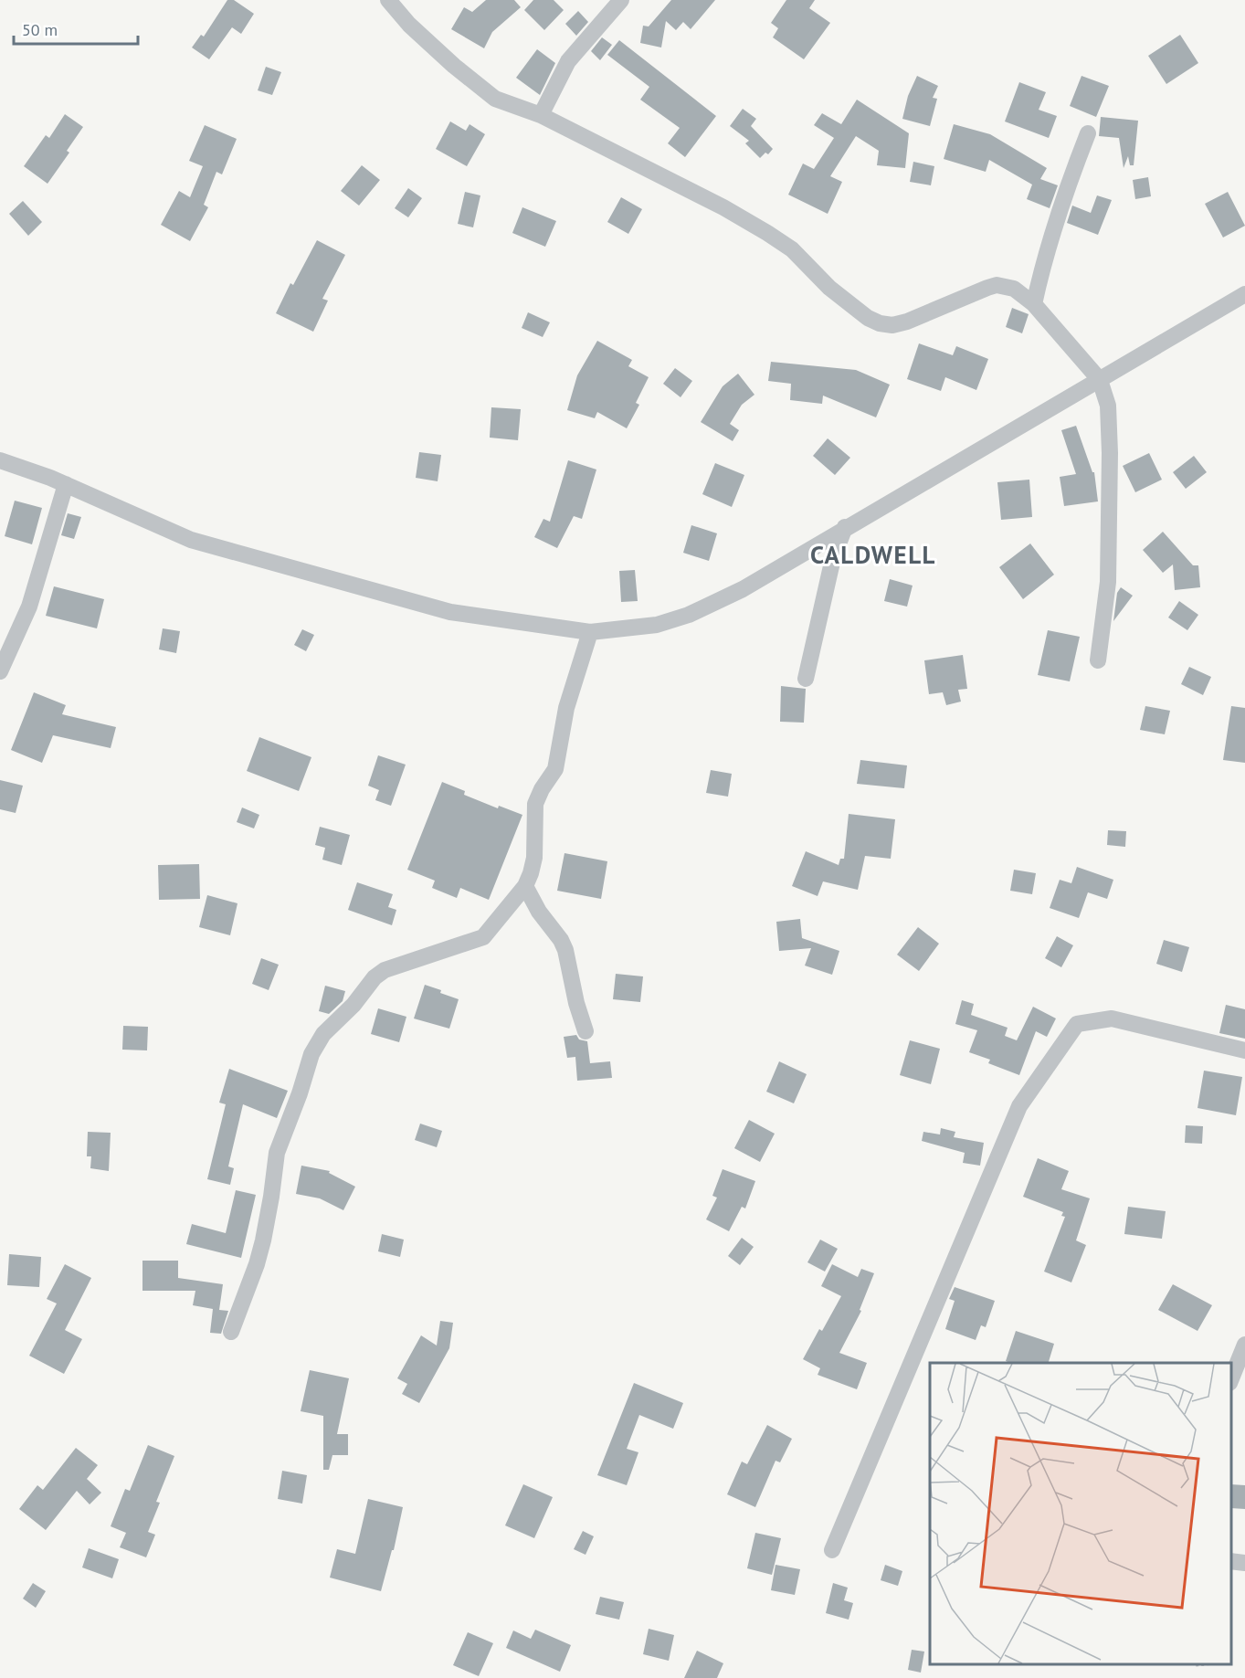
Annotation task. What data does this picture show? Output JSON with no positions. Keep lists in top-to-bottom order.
{
  "districts": ["CALDWELL"],
  "scale_bar": "50 m"
}
